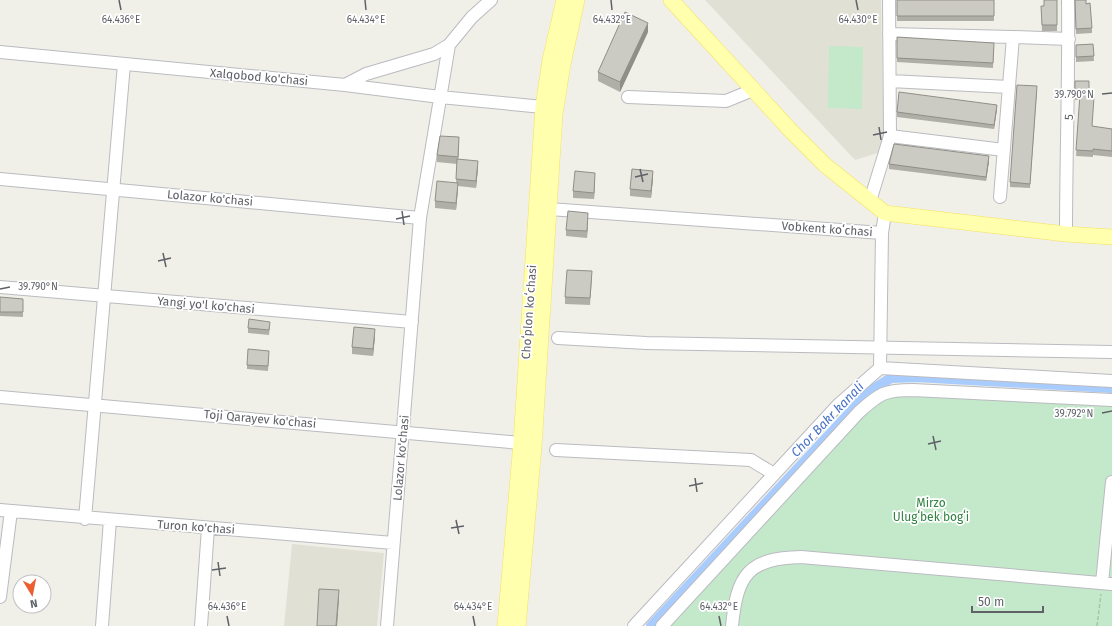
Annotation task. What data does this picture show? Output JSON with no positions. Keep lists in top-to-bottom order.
{
  "streets": {
    "main road": ["Vobkent koʻchasi", "Choʻplon koʻchasi"],
    "street": [
      "Xalqobod ko'chasi",
      "5",
      "Lolazor ko'chasi",
      "Yangi yo'l ko'chasi",
      "Toji Qarayev ko'chasi",
      "Turon ko'chasi"
    ]
  },
  "crossings": [
    ["Xalqobod ko'chasi", "Lolazor ko'chasi"],
    ["Xalqobod ko'chasi", "Choʻplon koʻchasi"],
    ["5", "Vobkent koʻchasi"],
    ["Lolazor ko'chasi", "Yangi yo'l ko'chasi"],
    ["Lolazor ko'chasi", "Toji Qarayev ko'chasi"],
    ["Lolazor ko'chasi", "Turon ko'chasi"],
    ["Vobkent koʻchasi", "Choʻplon koʻchasi"],
    ["Choʻplon koʻchasi", "Toji Qarayev ko'chasi"]
  ],
  "water": ["Chor Bakr kanali"],
  "parks": ["Mirzo Ulugʻbek bogʻi"],
  "scale_bar": "50 m",
  "north": "bottom",
  "coordinates": [
    "64.436°E",
    "64.434°E",
    "64.432°E",
    "64.430°E",
    "39.790°N",
    "39.792°N"
  ]
}
